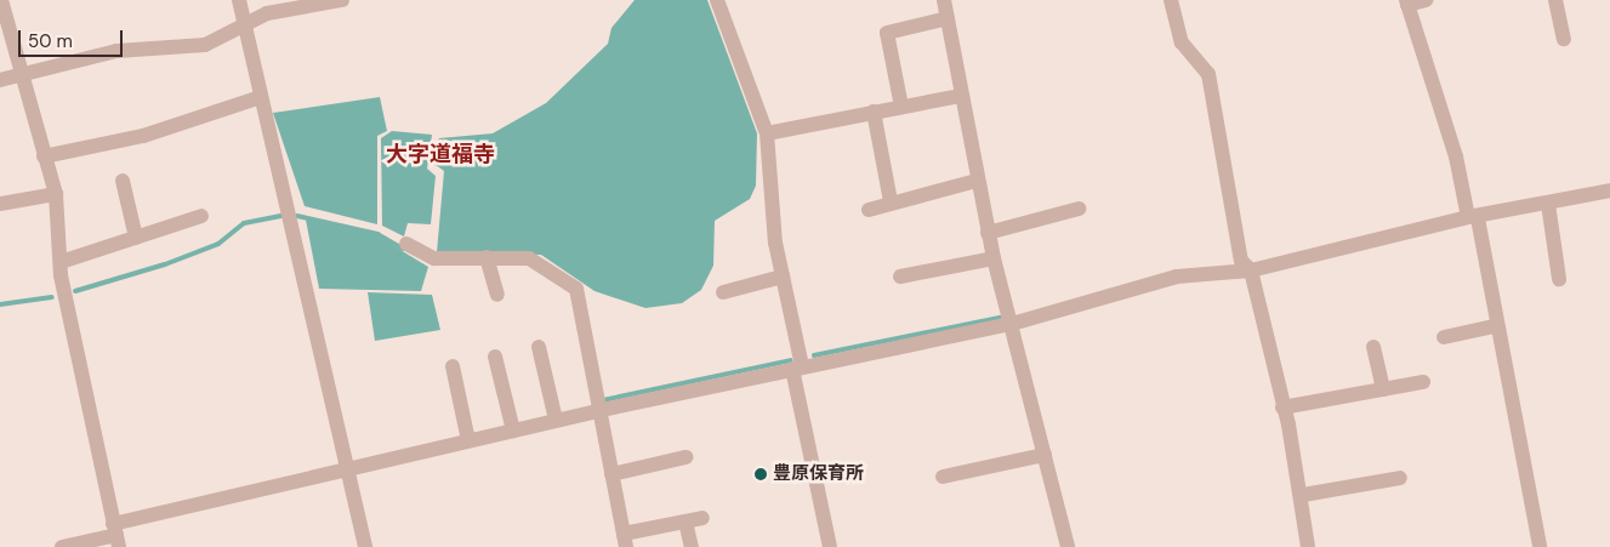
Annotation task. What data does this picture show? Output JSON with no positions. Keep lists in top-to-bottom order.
{
  "districts": ["大字道福寺"],
  "places": ["豊原保育所"],
  "scale_bar": "50 m"
}
